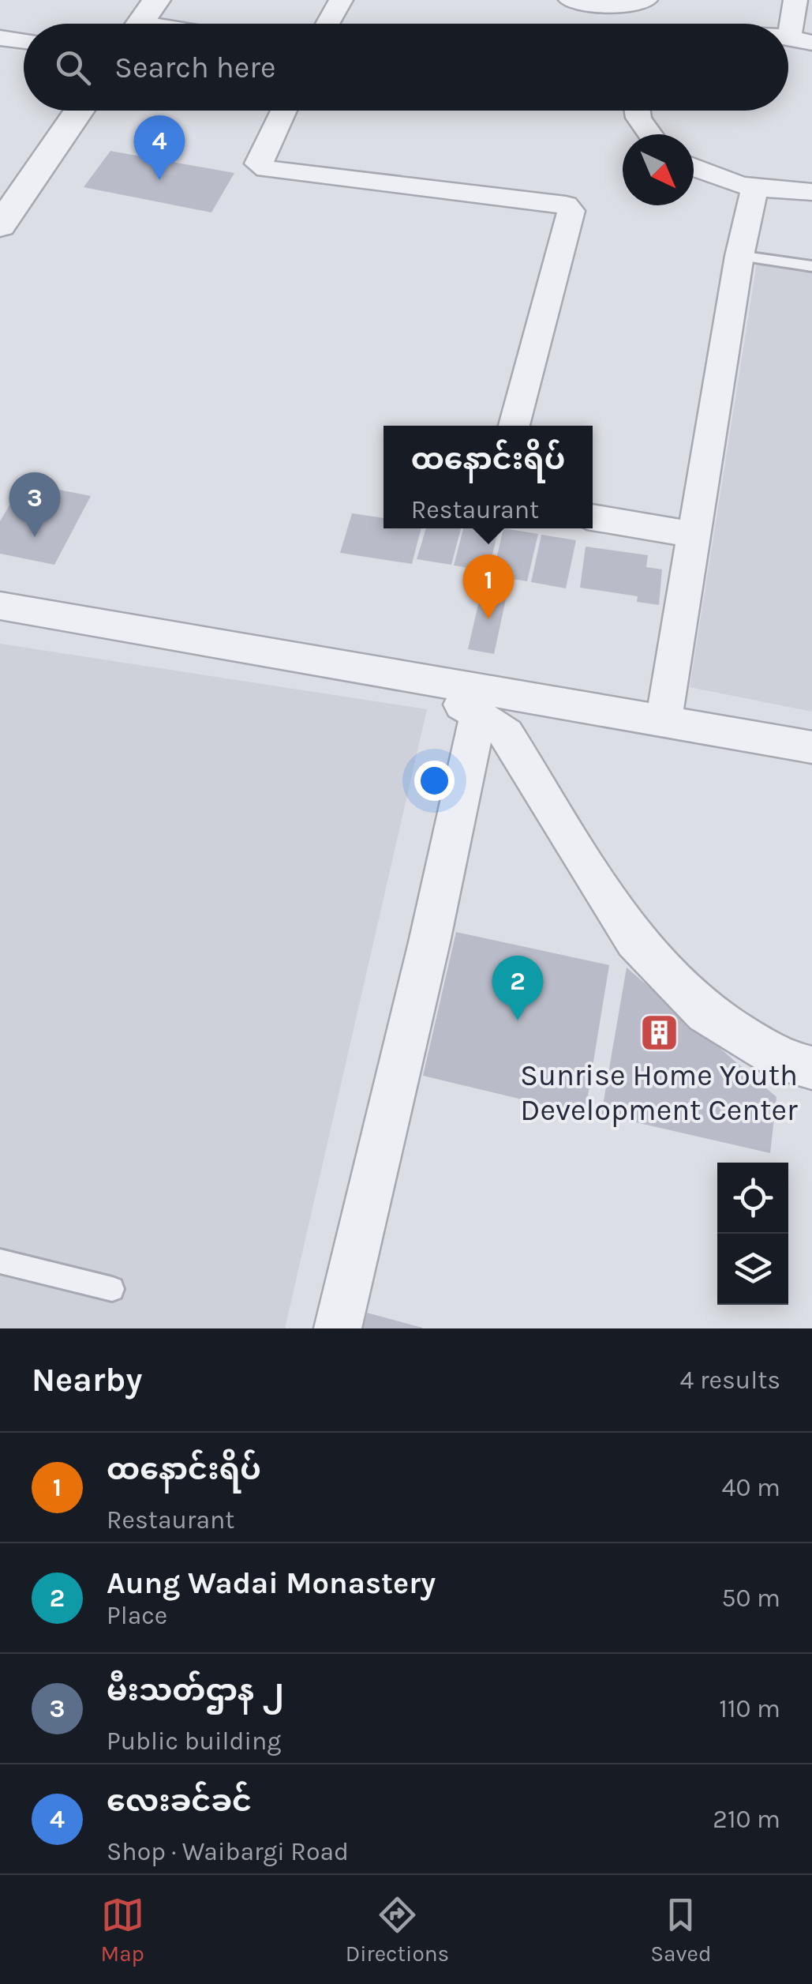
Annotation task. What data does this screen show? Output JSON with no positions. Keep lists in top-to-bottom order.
{
  "places": {
    "building": ["Sunrise Home Youth Development Center"]
  },
  "north": "bottom right",
  "page": {
    "search": "Search here",
    "pins": [
      "4",
      "3",
      "1",
      "2"
    ],
    "popup": ["ထနောင်းရိပ်", "Restaurant"],
    "heading": ["Nearby", "4 results"],
    "list": [
      {
        "mark": "1",
        "name": "ထနောင်းရိပ်",
        "note": "Restaurant",
        "value": "40 m"
      },
      {
        "mark": "2",
        "name": "Aung Wadai Monastery",
        "note": "Place",
        "value": "50 m"
      },
      {
        "mark": "3",
        "name": "မီးသတ်ဌာန ၂",
        "note": "Public building",
        "value": "110 m"
      },
      {
        "mark": "4",
        "name": "လေးခင်ခင်",
        "note": "Shop · Waibargi Road",
        "value": "210 m"
      }
    ],
    "nav": ["Map", "Directions", "Saved"]
  }
}
